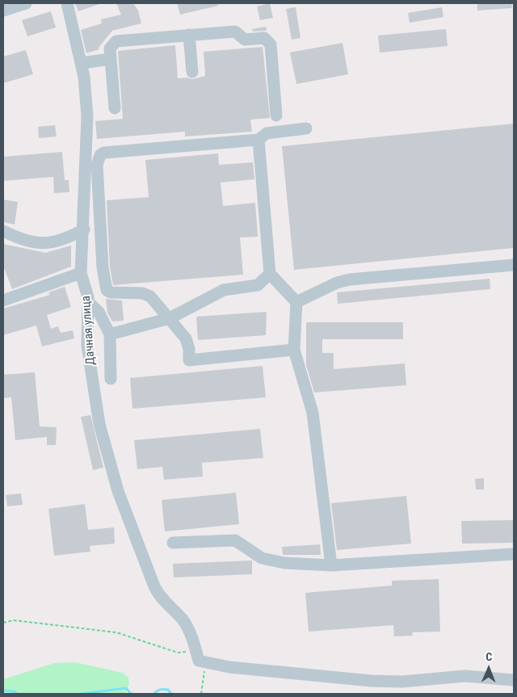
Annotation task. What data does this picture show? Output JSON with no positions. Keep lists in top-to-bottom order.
{
  "streets": {
    "street": ["Дачная улица"]
  },
  "north": "top"
}
